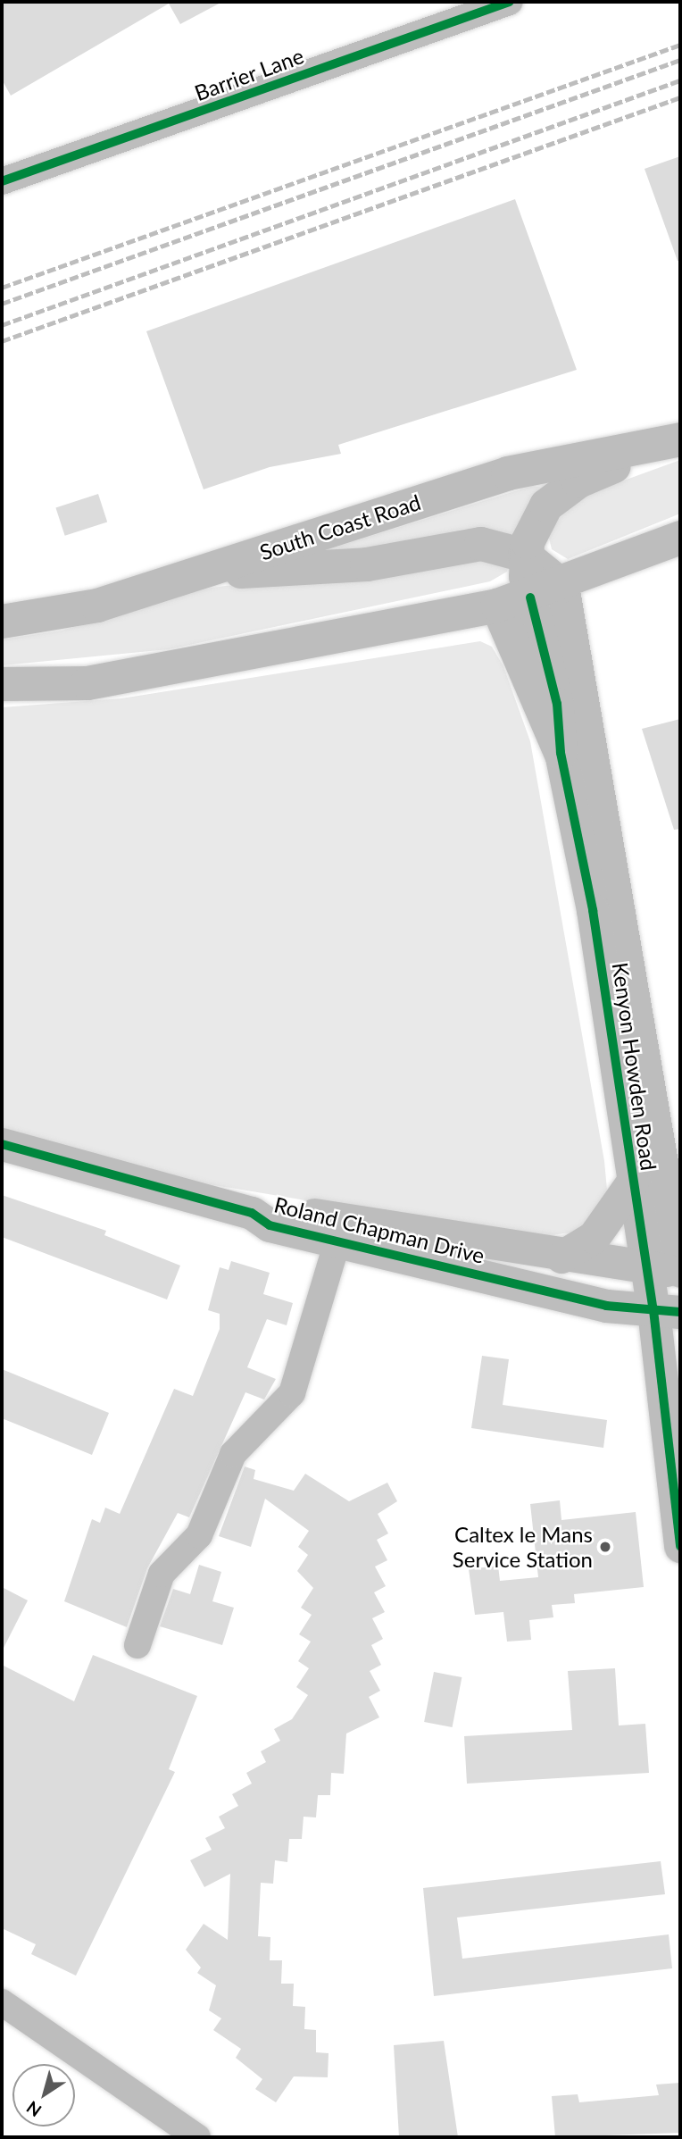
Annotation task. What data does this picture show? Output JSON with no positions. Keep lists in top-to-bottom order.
{
  "streets": {
    "highway": ["South Coast Road"],
    "street": ["Barrier Lane", "Kenyon Howden Road", "Roland Chapman Drive"]
  },
  "crossings": [
    ["Kenyon Howden Road", "Roland Chapman Drive"]
  ],
  "places": ["Caltex le Mans Service Station"],
  "north": "bottom left"
}
